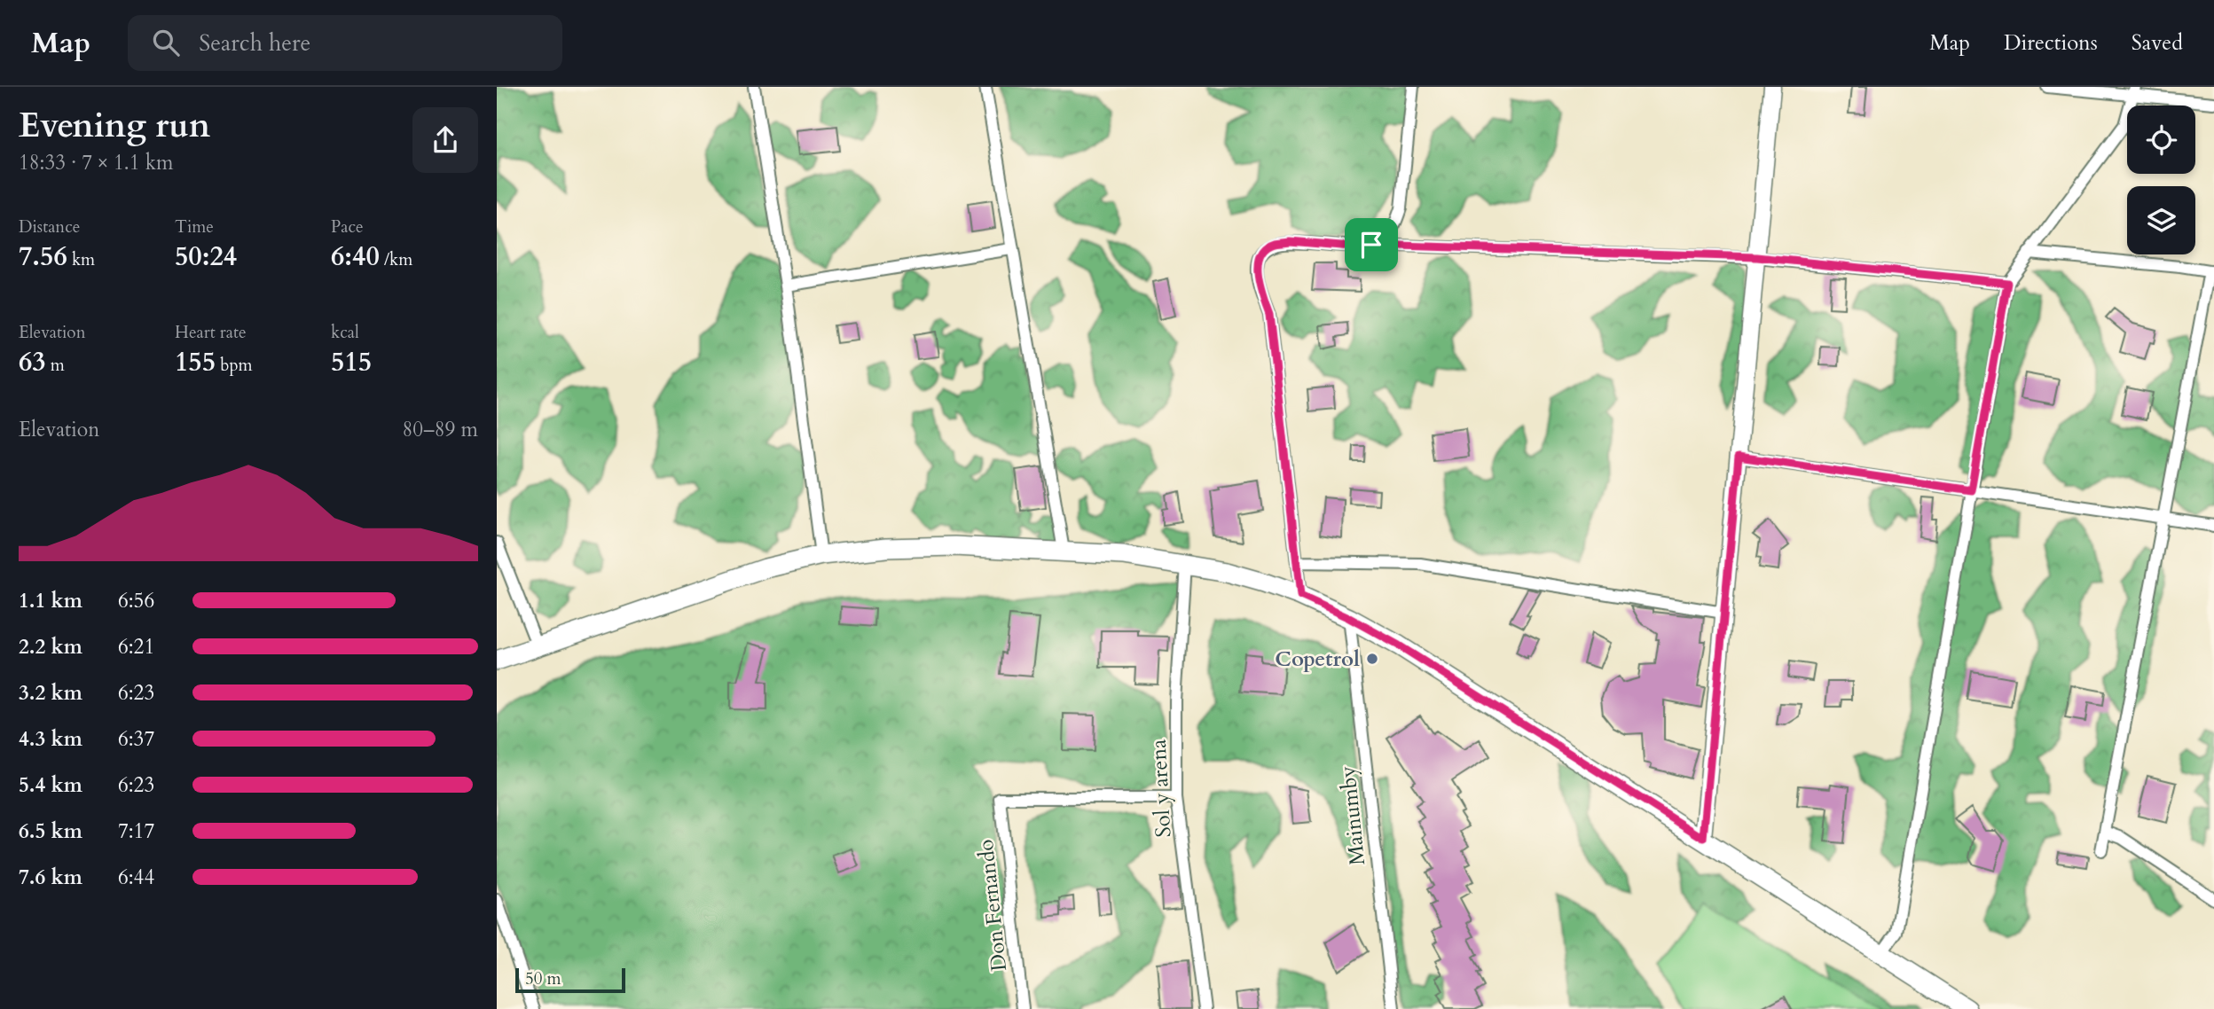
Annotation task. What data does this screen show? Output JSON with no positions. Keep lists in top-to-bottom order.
{
  "streets": {
    "street": ["Sol y arena", "Mainumby", "Don Fernando"]
  },
  "crossings": [
    ["Sol y arena", "Don Fernando"]
  ],
  "places": ["Copetrol"],
  "scale_bar": "50 m",
  "page": {
    "header": "Map",
    "search": "Search here",
    "nav": ["Map", "Directions", "Saved"],
    "heading": ["Evening run", "18:33 · 7 × 1.1 km"],
    "stats": [
      ["Distance", "7.56 km"],
      ["Time", "50:24"],
      ["Pace", "6:40 /km"],
      ["Elevation", "63 m"],
      ["Heart rate", "155 bpm"],
      ["kcal", "515"]
    ],
    "chart": ["Elevation", "80–89 m"],
    "list": [
      {
        "name": "1.1 km",
        "note": "6:56"
      },
      {
        "name": "2.2 km",
        "note": "6:21"
      },
      {
        "name": "3.2 km",
        "note": "6:23"
      },
      {
        "name": "4.3 km",
        "note": "6:37"
      },
      {
        "name": "5.4 km",
        "note": "6:23"
      },
      {
        "name": "6.5 km",
        "note": "7:17"
      },
      {
        "name": "7.6 km",
        "note": "6:44"
      }
    ],
    "scale": "50 m"
  }
}
